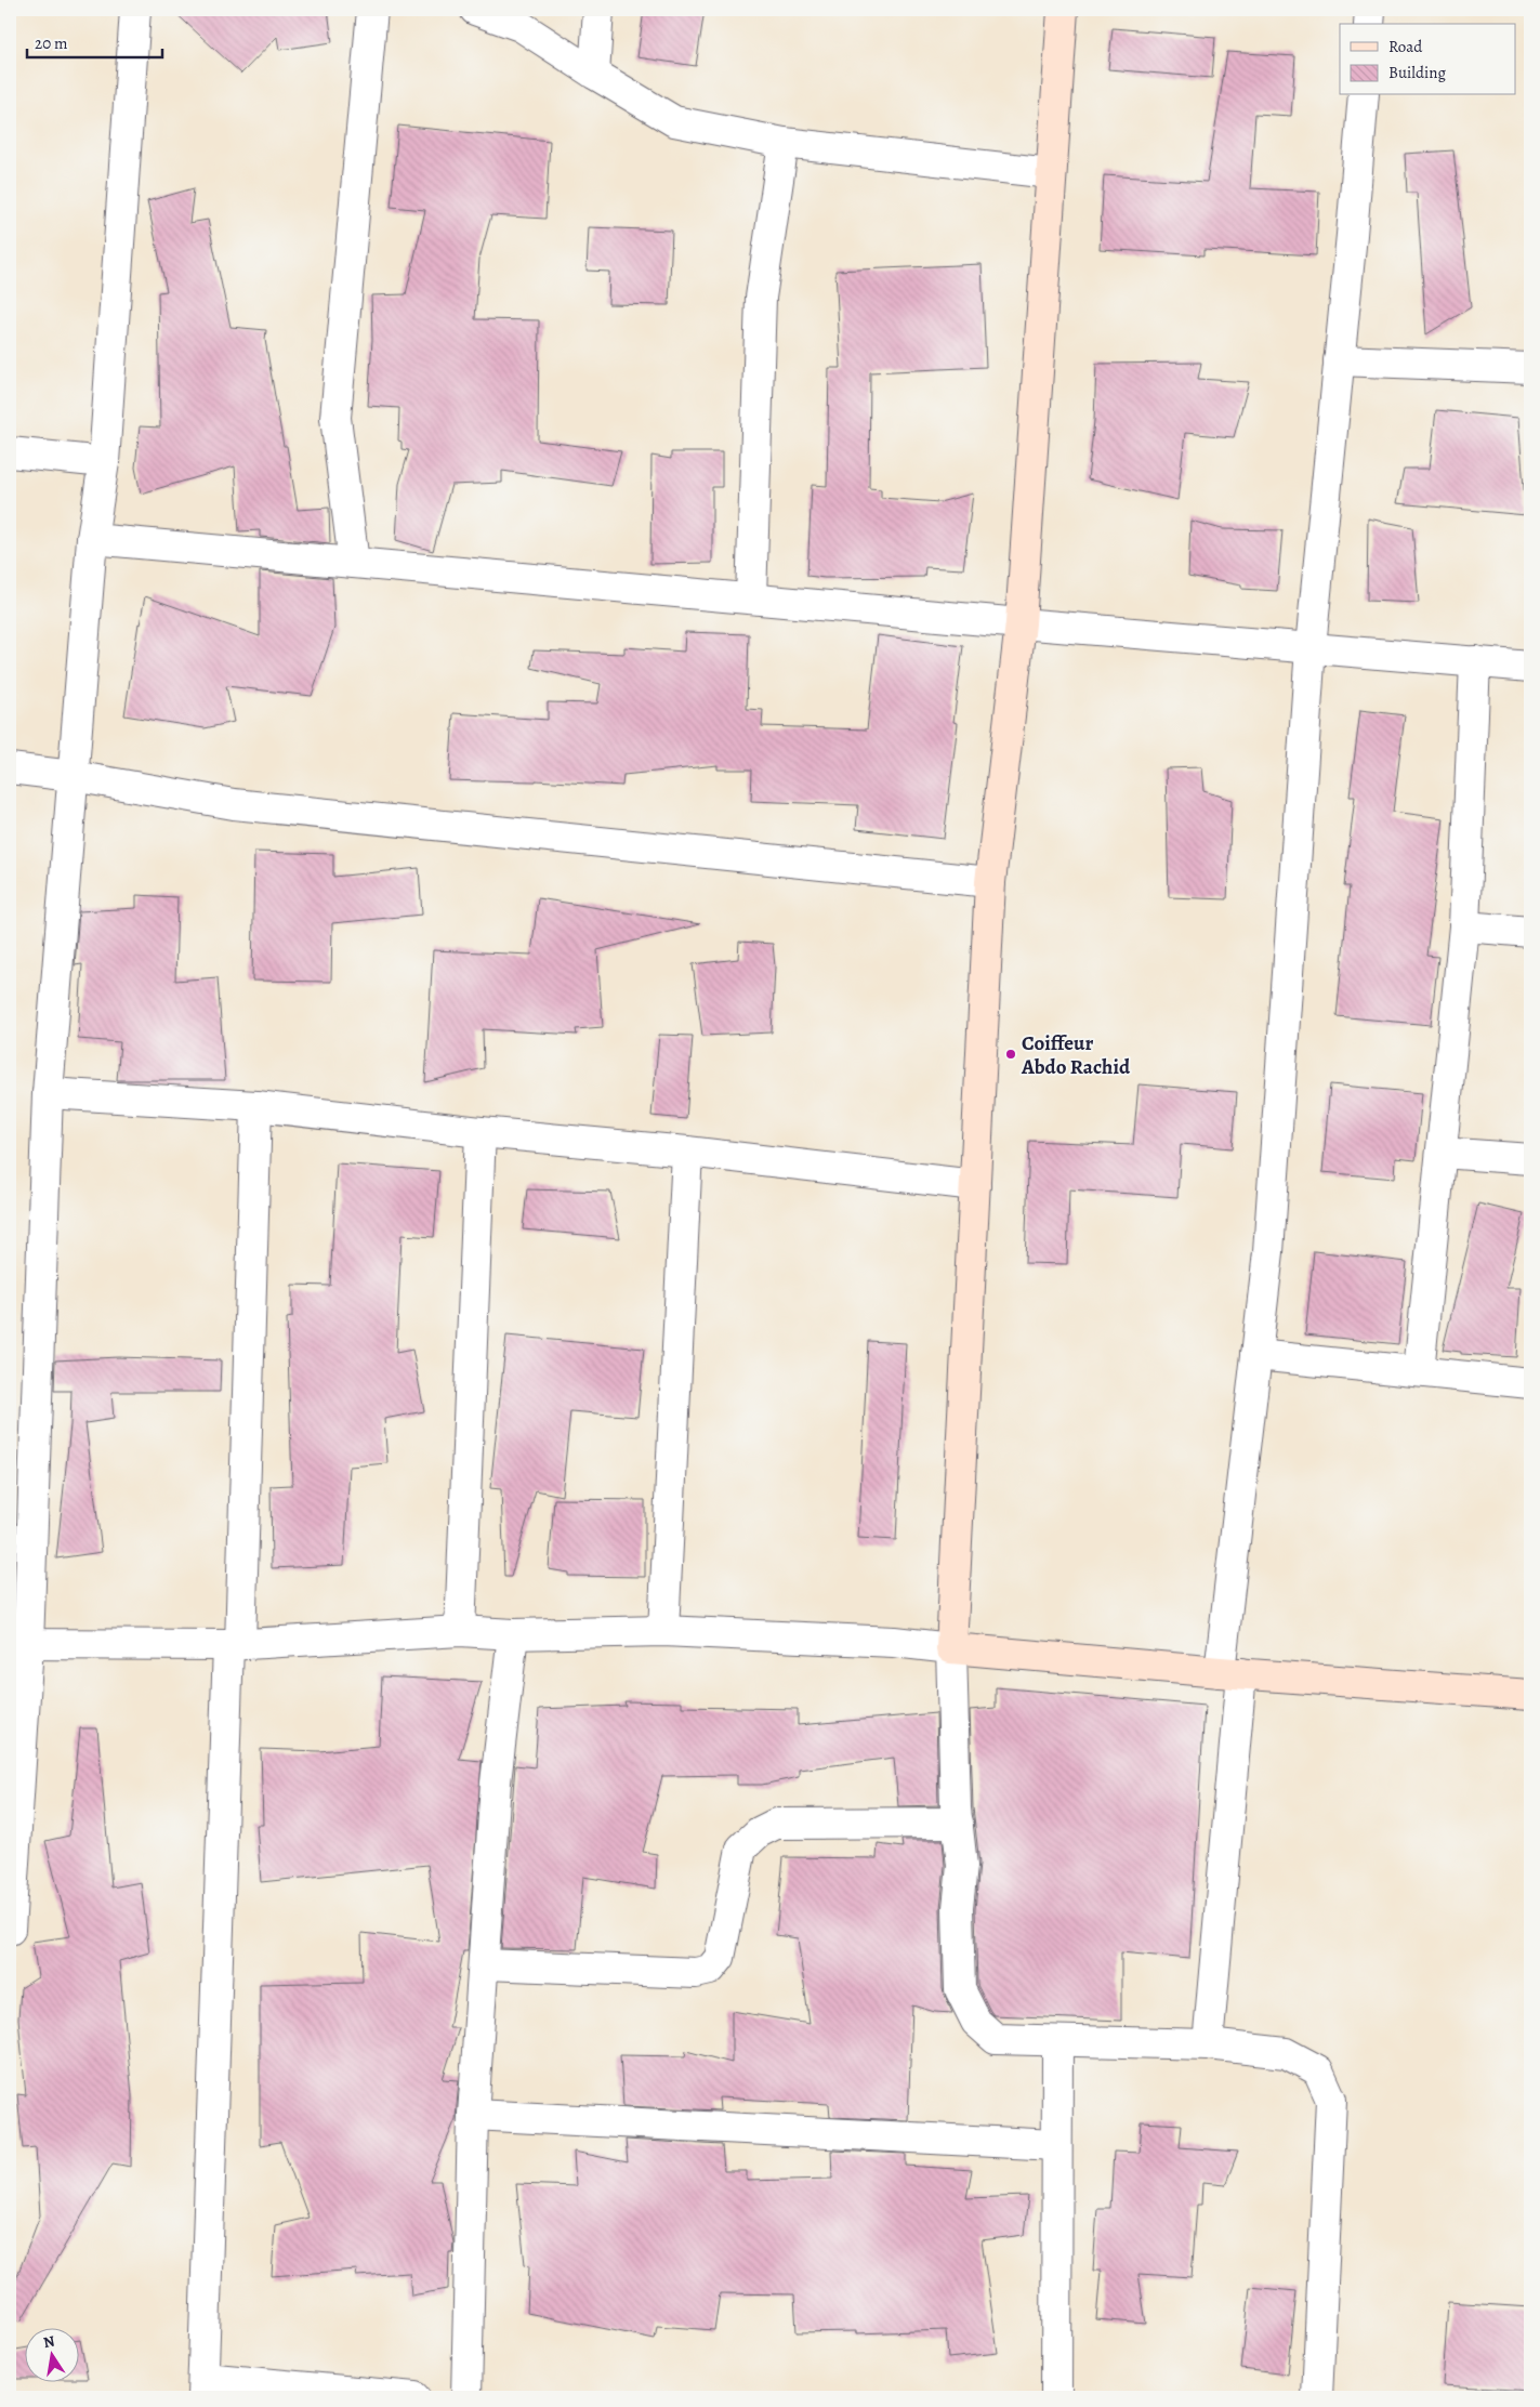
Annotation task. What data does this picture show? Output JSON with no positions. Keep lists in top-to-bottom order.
{
  "places": ["Coiffeur Abdo Rachid"],
  "legend": ["Road", "Building"],
  "scale_bar": "20 m",
  "north": "top"
}
